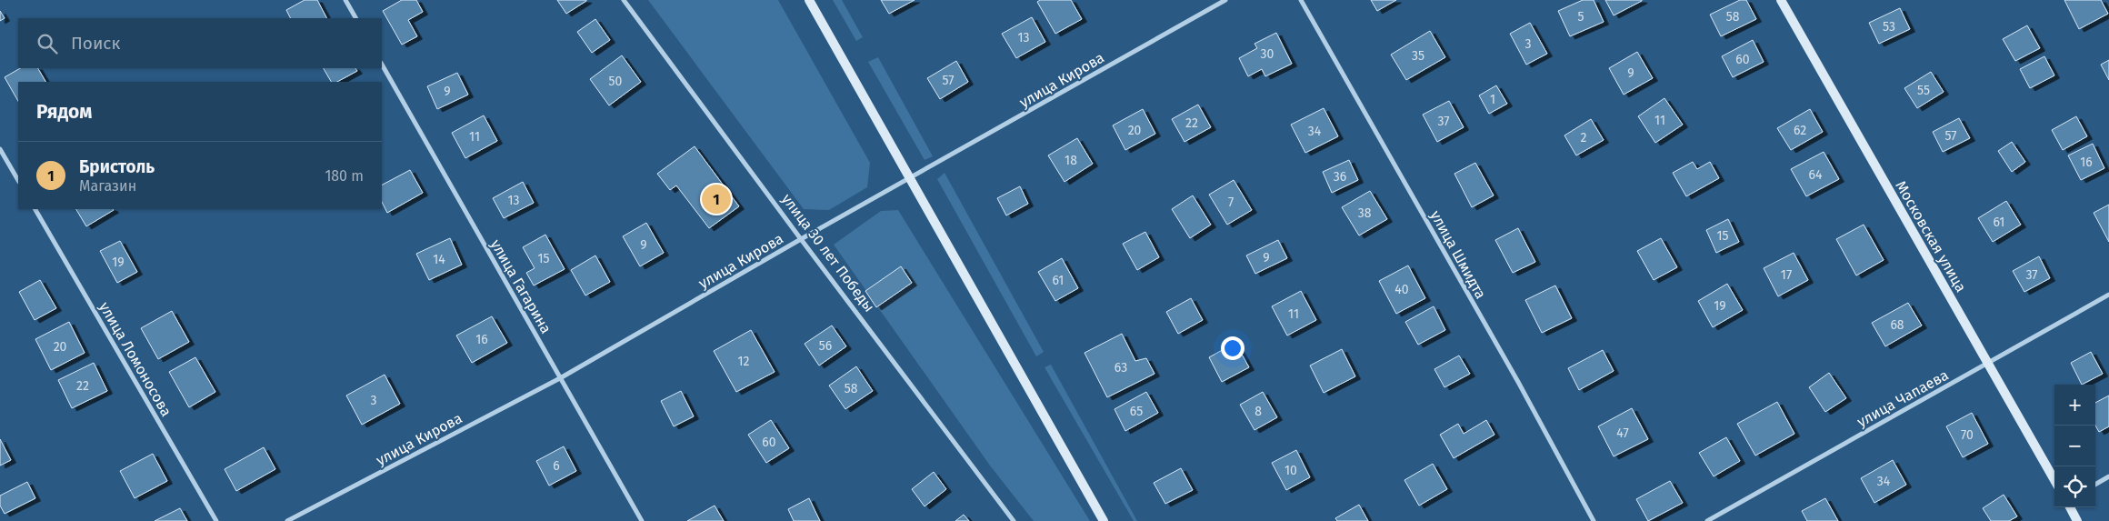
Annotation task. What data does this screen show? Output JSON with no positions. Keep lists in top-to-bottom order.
{
  "streets": {
    "street": [
      "улица Кирова",
      "Московская улица",
      "улица 30 лет Победы",
      "улица Шмидта",
      "улица Гагарина",
      "улица Ломоносова",
      "улица Чапаева"
    ]
  },
  "crossings": [
    ["улица Кирова", "улица 30 лет Победы"],
    ["улица Кирова", "улица Гагарина"],
    ["Московская улица", "улица Чапаева"]
  ],
  "house_numbers": [
    "5",
    "58",
    "53",
    "13",
    "3",
    "30",
    "35",
    "60",
    "9",
    "57",
    "50",
    "55",
    "9",
    "1",
    "11",
    "37",
    "22",
    "20",
    "62",
    "34",
    "57",
    "11",
    "2",
    "18",
    "16",
    "64",
    "36",
    "13",
    "7",
    "38",
    "61",
    "15",
    "9",
    "9",
    "15",
    "14",
    "19",
    "17",
    "37",
    "61",
    "40",
    "19",
    "11",
    "68",
    "16",
    "56",
    "20",
    "12",
    "63",
    "22",
    "58",
    "3",
    "65",
    "8",
    "47",
    "70",
    "60",
    "6",
    "10",
    "34"
  ],
  "page": {
    "search": "Поиск",
    "heading": "Рядом",
    "list": [
      {
        "mark": "1",
        "name": "Бристоль",
        "note": "Магазин",
        "value": "180 m"
      }
    ],
    "pins": "1",
    "map_buttons": ["+", "−"]
  }
}
